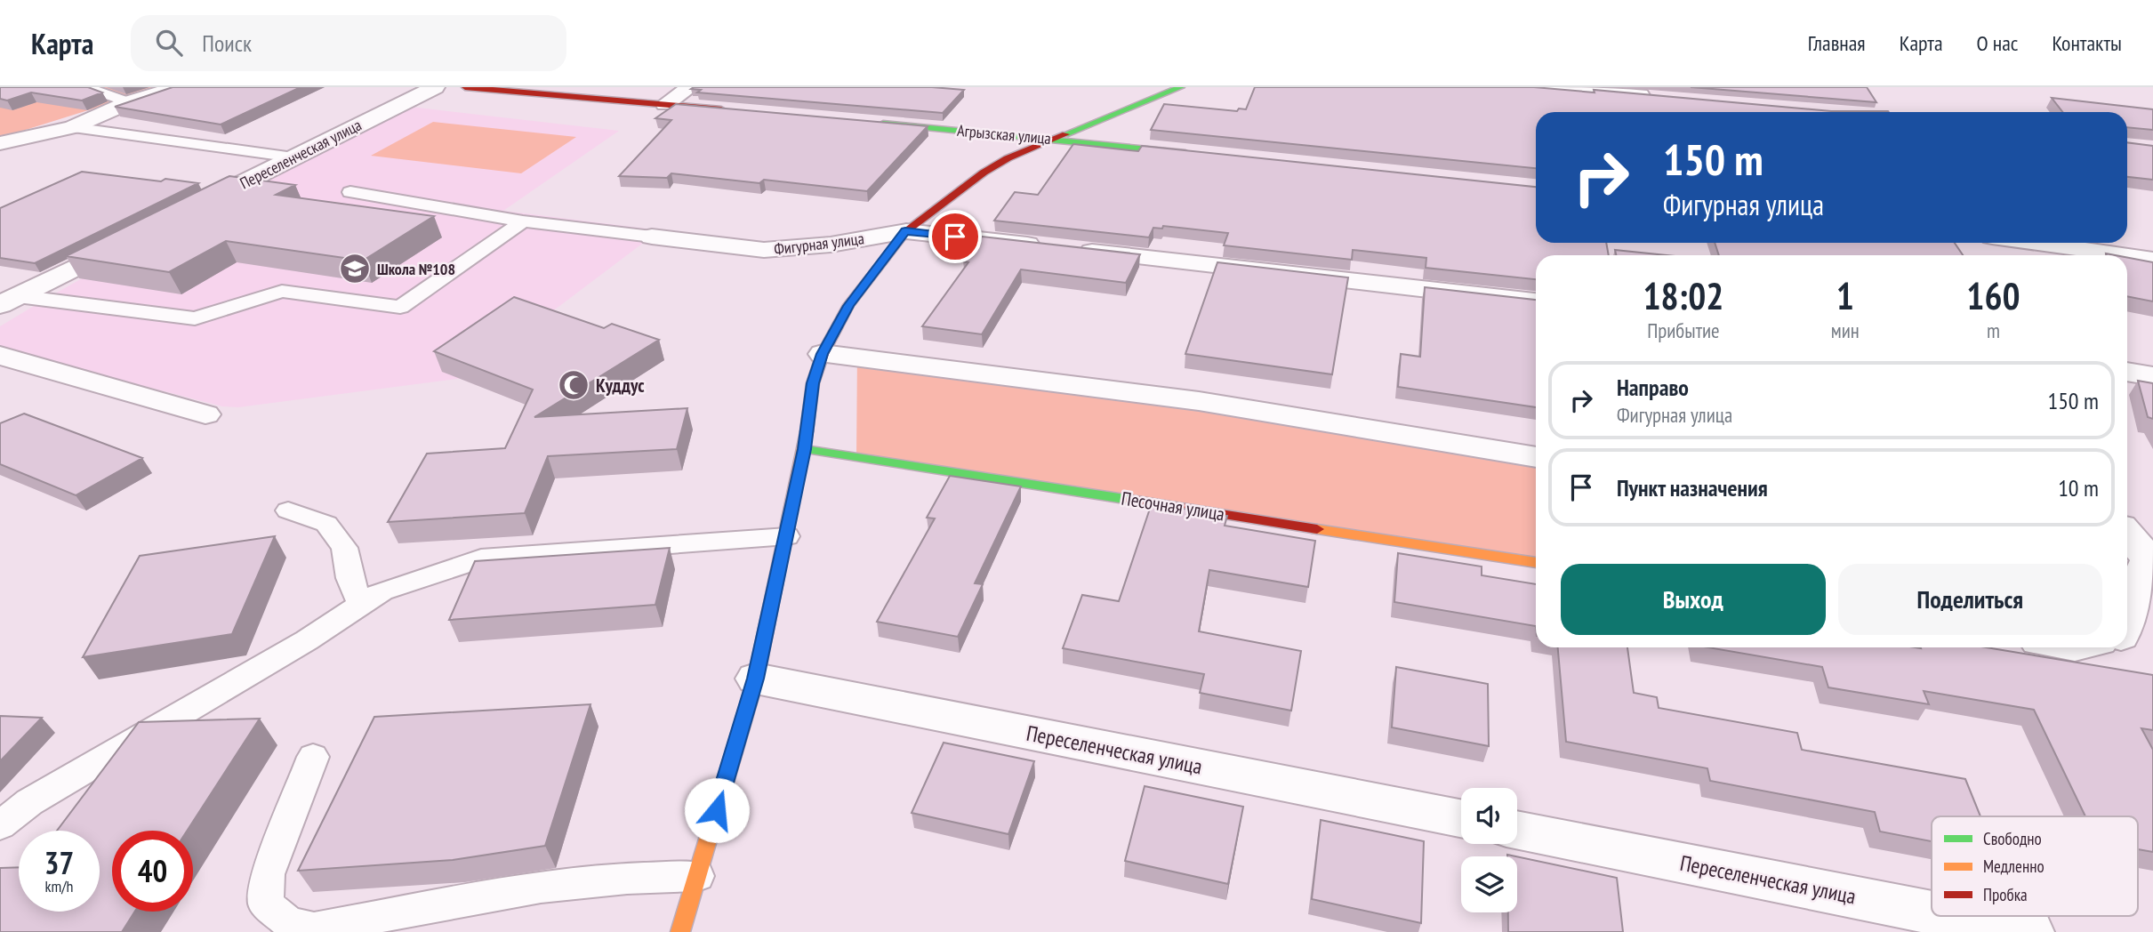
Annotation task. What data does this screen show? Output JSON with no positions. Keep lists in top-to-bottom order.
{
  "streets": {
    "street": [
      "Агрызская улица",
      "Переселенческая улица",
      "Фигурная улица",
      "Песочная улица"
    ]
  },
  "places": {
    "school or university": ["Школа №108"],
    "mosque": ["Куддус"]
  },
  "legend": ["Свободно", "Медленно", "Пробка"],
  "page": {
    "header": "Карта",
    "search": "Поиск",
    "nav": [
      "Главная",
      "Карта",
      "О нас",
      "Контакты"
    ],
    "turn": ["150 m", "Фигурная улица"],
    "eta": [
      "18:02",
      "Прибытие",
      "1",
      "мин",
      "160",
      "m"
    ],
    "list": [
      {
        "name": "Направо",
        "note": "Фигурная улица",
        "value": "150 m"
      },
      {
        "name": "Пункт назначения",
        "value": "10 m"
      }
    ],
    "buttons": ["Выход", "Поделиться"],
    "speed": "37 km/h",
    "limit": "40"
  }
}
